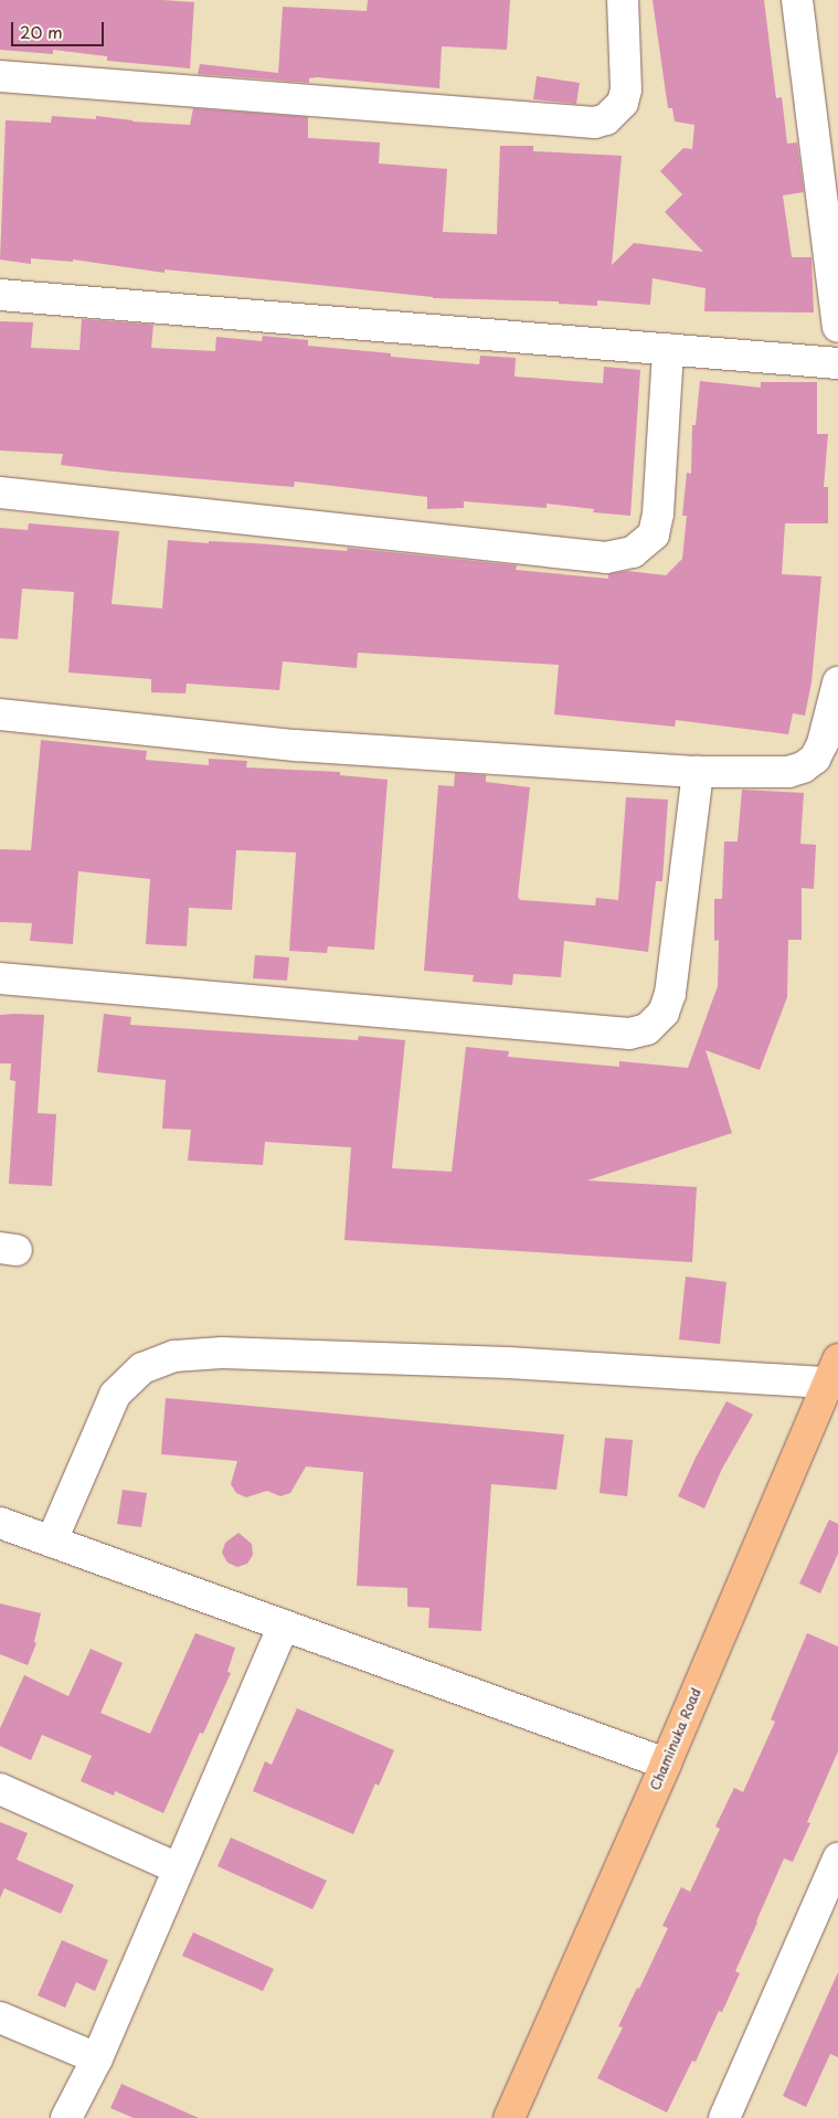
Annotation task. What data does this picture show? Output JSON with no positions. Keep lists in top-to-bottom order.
{
  "streets": {
    "main road": ["Chaminuka Road"]
  },
  "scale_bar": "20 m"
}
